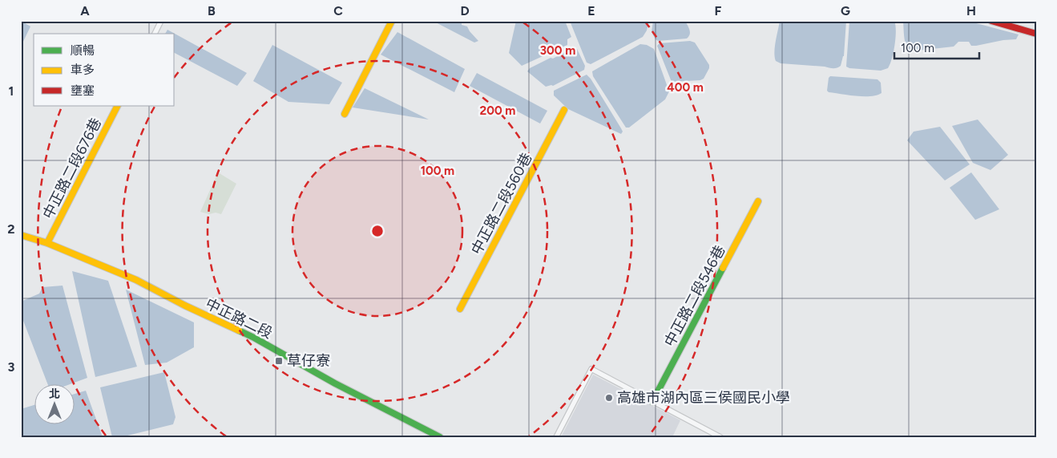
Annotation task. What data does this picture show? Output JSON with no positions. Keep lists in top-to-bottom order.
{
  "streets": {
    "street": [
      "中正路二段676巷",
      "中正路二段560巷",
      "中正路二段546巷",
      "中正路二段"
    ]
  },
  "crossings": [
    ["中正路二段676巷", "中正路二段"]
  ],
  "places": {
    "transit": ["草仔寮"],
    "other": ["高雄市湖內區三侯國民小學"]
  },
  "legend": ["順暢", "車多", "壅塞"],
  "scale_bar": "100 m",
  "north": "top",
  "grid": {
    "columns": [
      "A",
      "B",
      "C",
      "D",
      "E",
      "F",
      "G",
      "H"
    ],
    "rows": ["1", "2", "3"]
  },
  "rings": [
    "300 m",
    "400 m",
    "200 m",
    "100 m"
  ]
}
